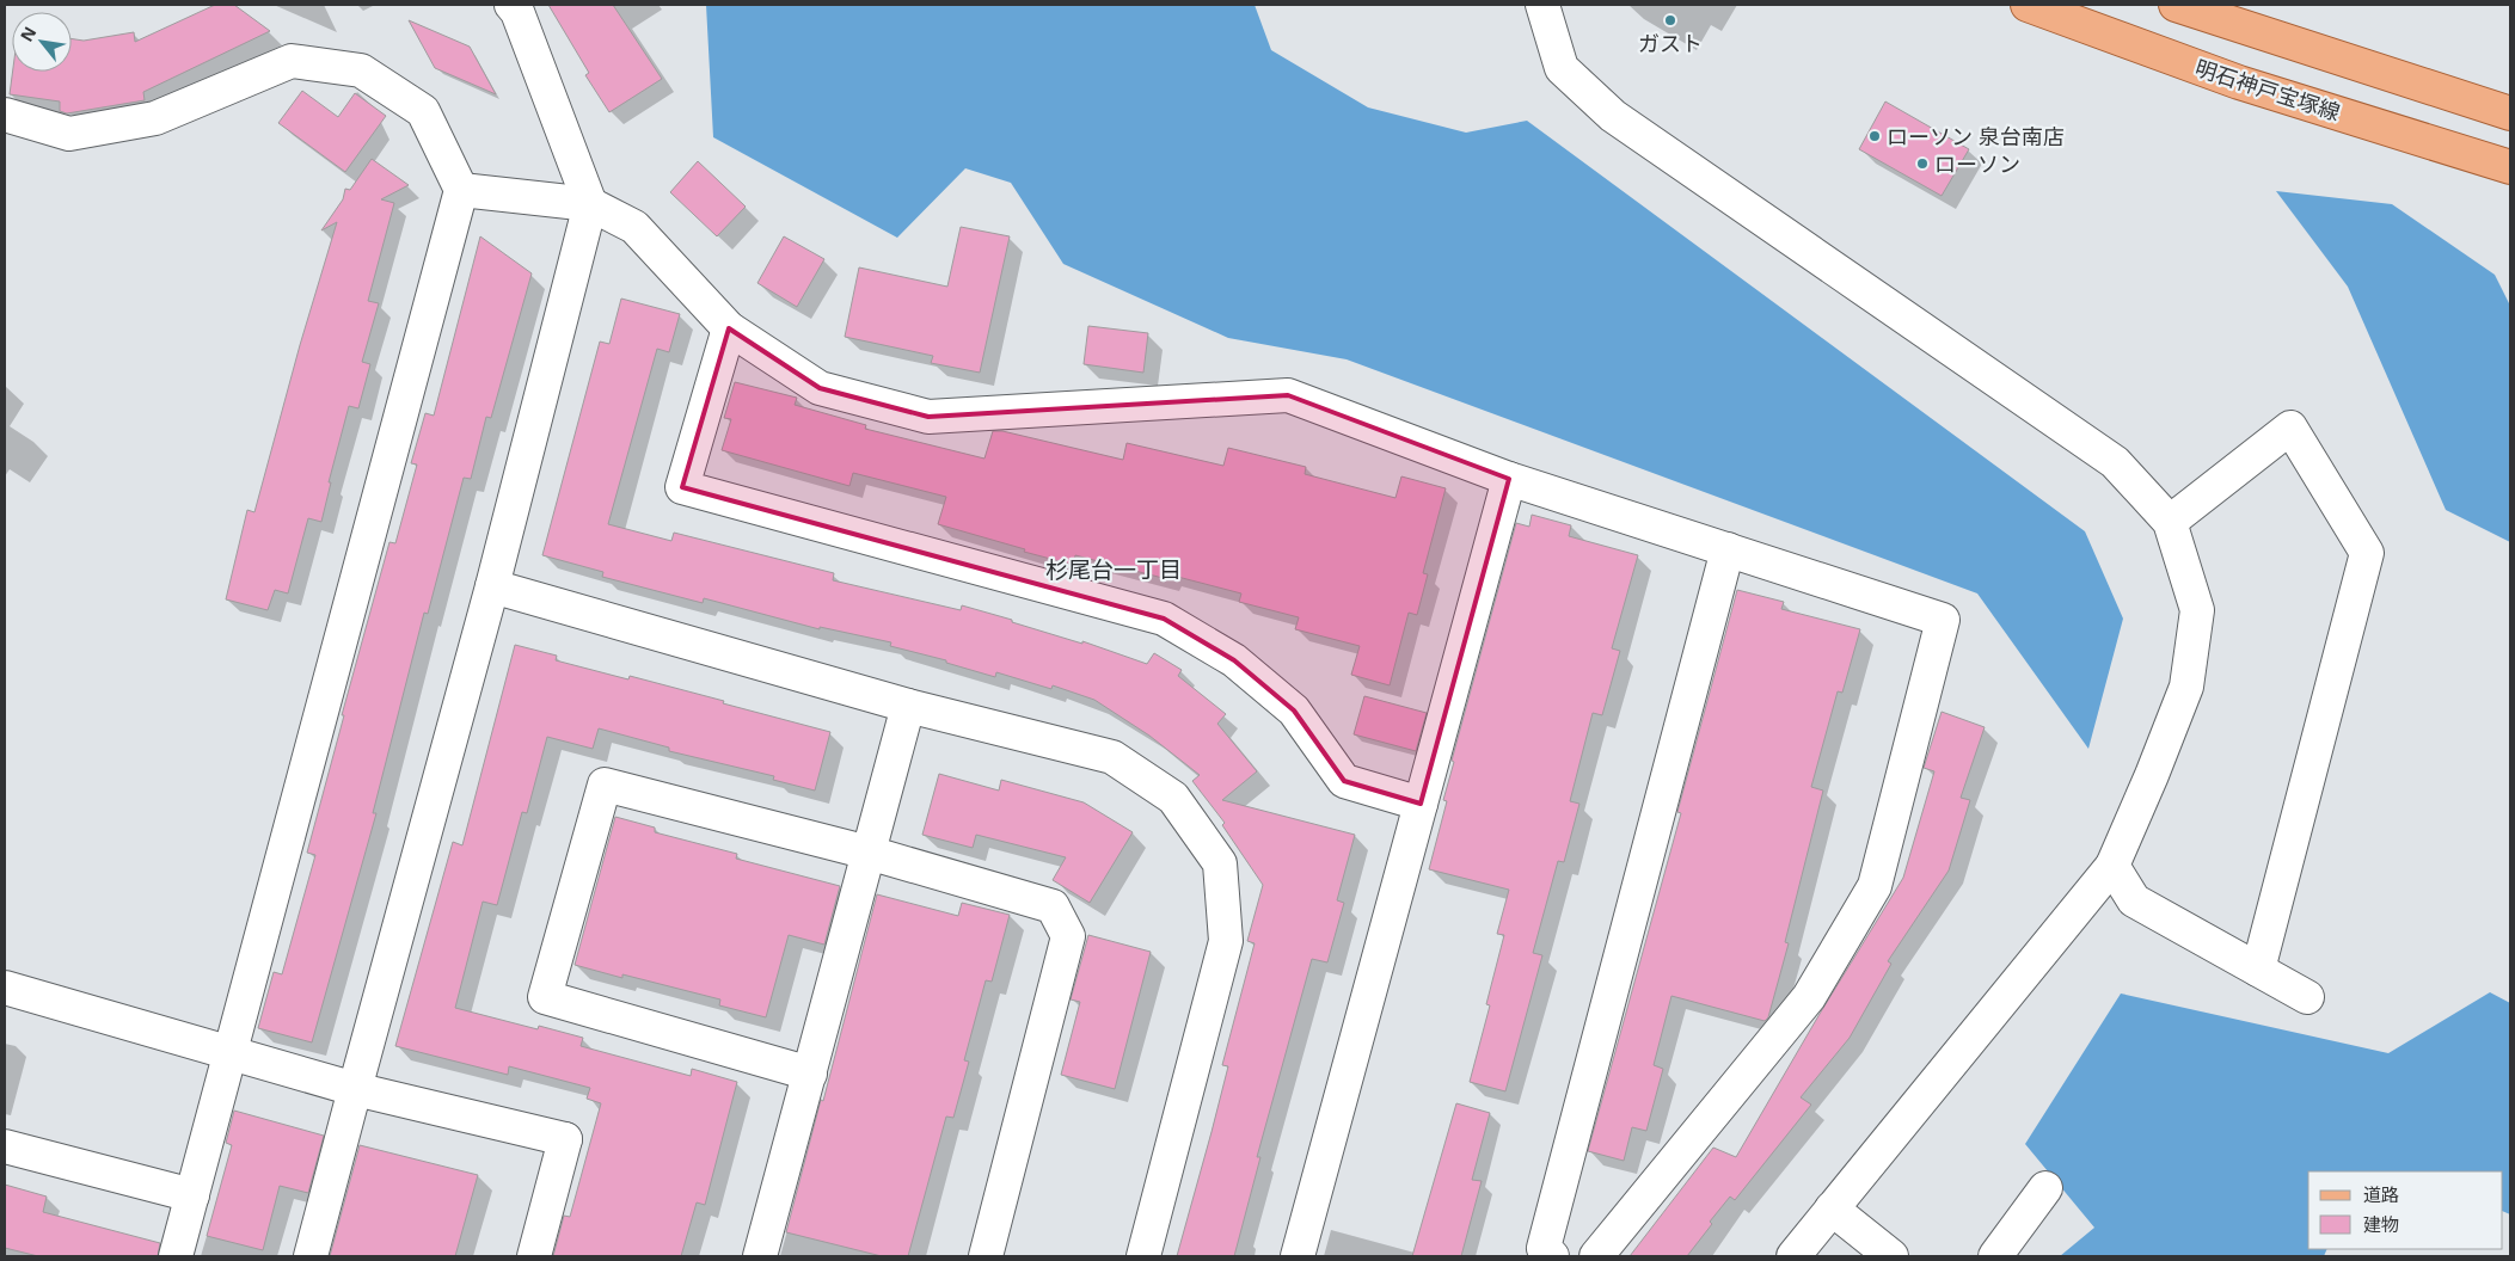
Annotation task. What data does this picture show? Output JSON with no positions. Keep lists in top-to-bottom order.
{
  "streets": {
    "main road": ["明石神戸宝塚線"]
  },
  "districts": ["杉尾台一丁目"],
  "places": ["ガスト", "ローソン 泉台南店", "ローソン"],
  "legend": ["道路", "建物"],
  "north": "top left"
}
